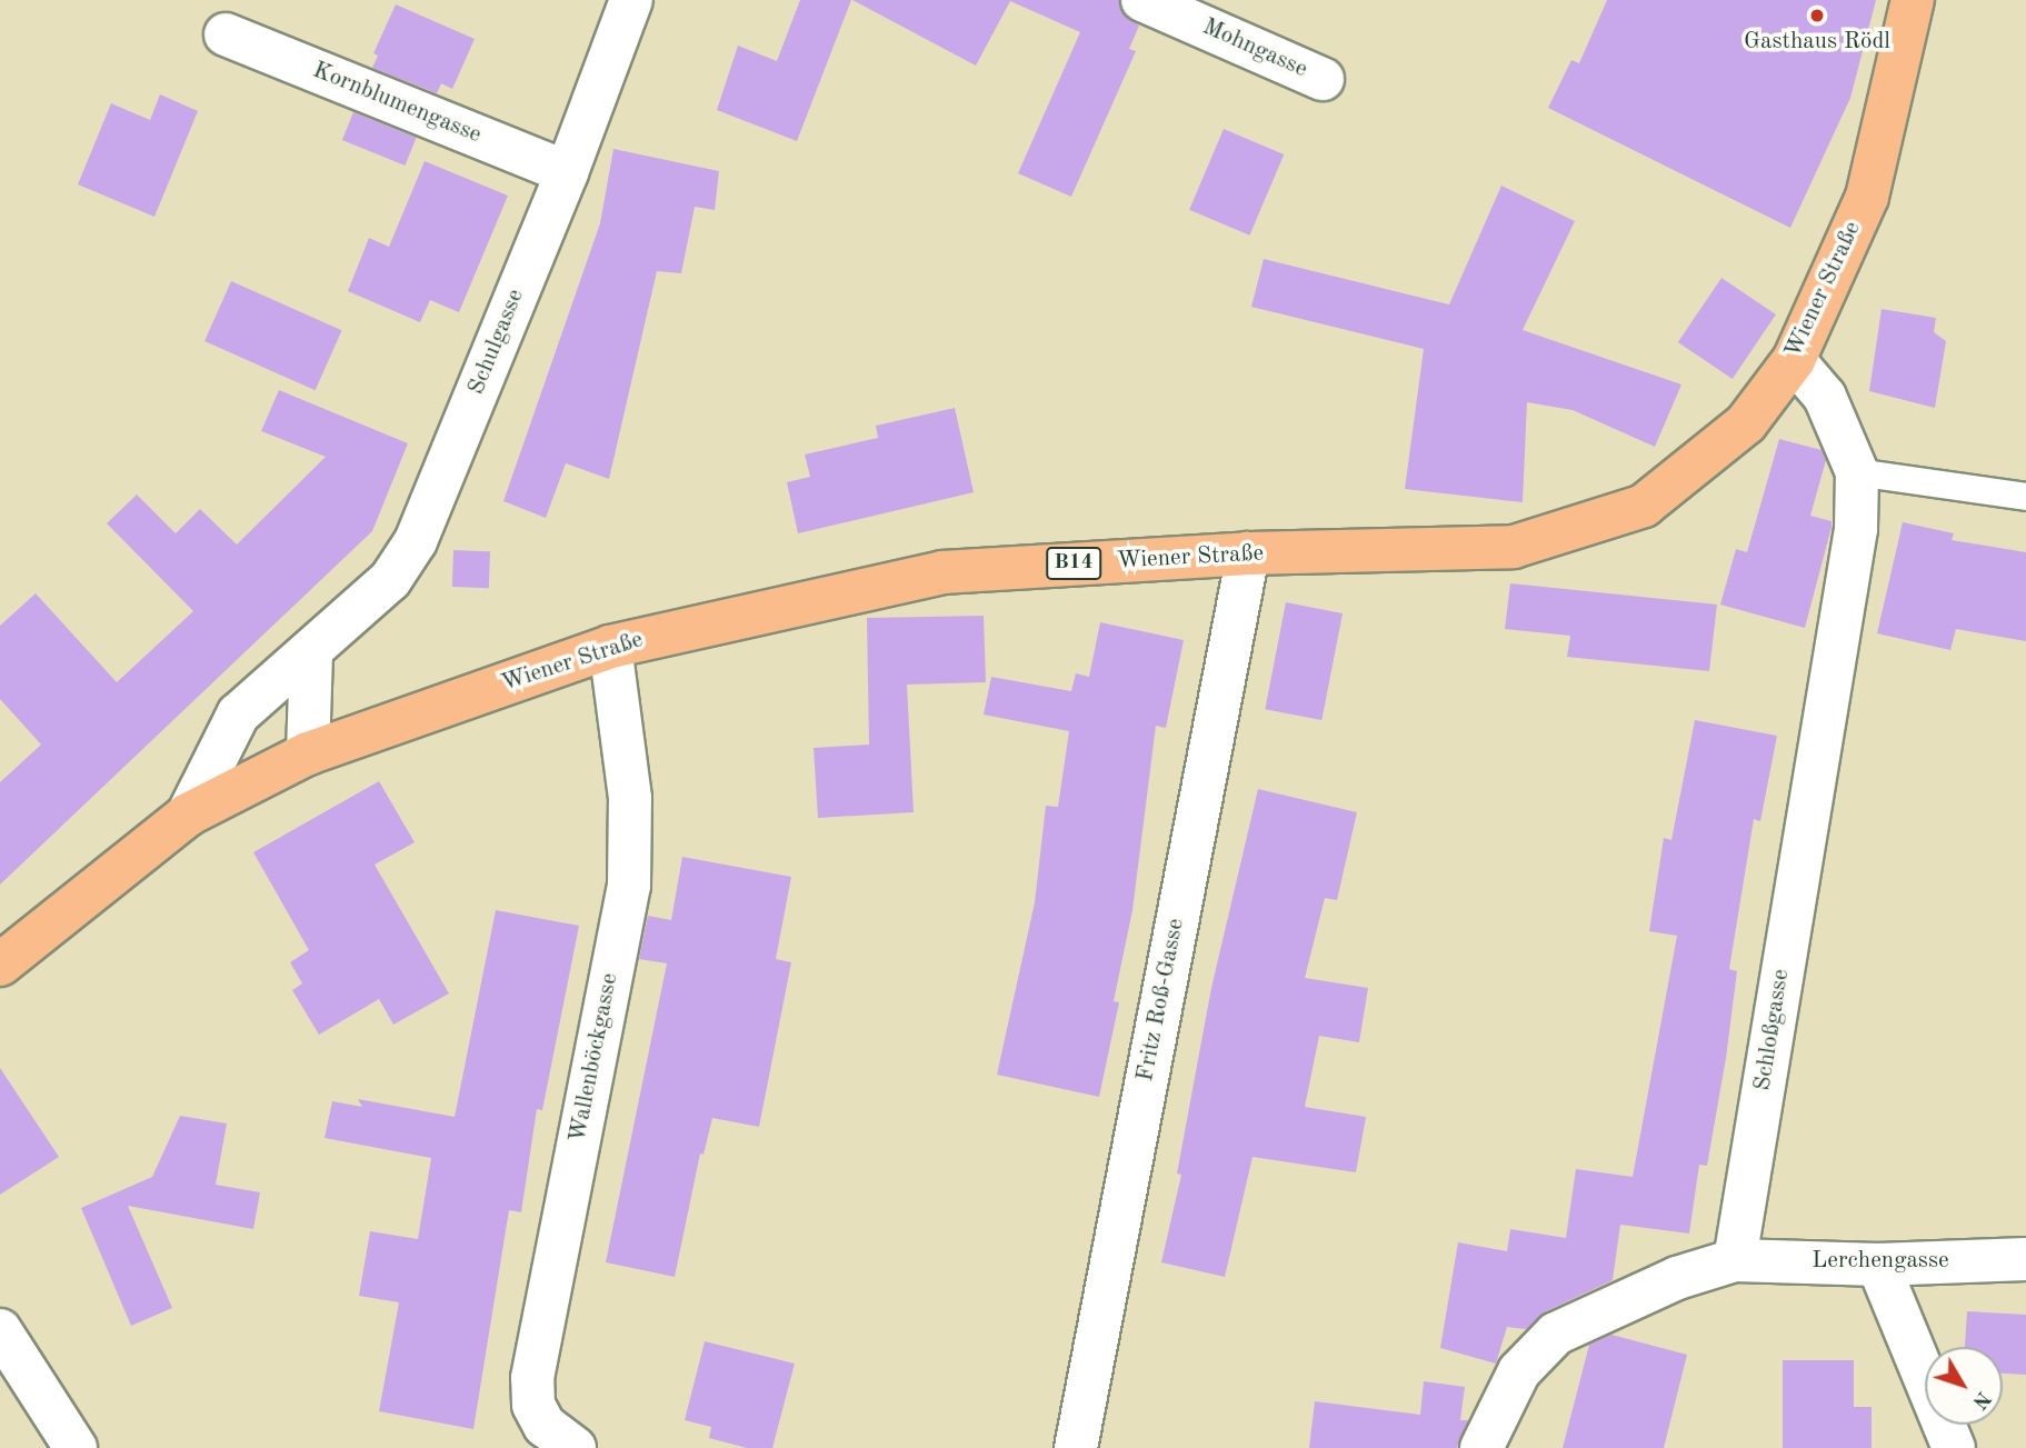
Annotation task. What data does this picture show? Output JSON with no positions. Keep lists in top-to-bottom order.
{
  "streets": {
    "main road": ["Wiener Straße", "B14"],
    "street": [
      "Mohngasse",
      "Kornblumengasse",
      "Schulgasse",
      "Fritz Roß-Gasse",
      "Schloßgasse",
      "Wallenböckgasse",
      "Lerchengasse"
    ]
  },
  "crossings": [
    ["Kornblumengasse", "Schulgasse"],
    ["Wiener Straße", "Schulgasse"],
    ["Wiener Straße", "Fritz Roß-Gasse"],
    ["Wiener Straße", "Schloßgasse"],
    ["Wiener Straße", "Wallenböckgasse"],
    ["Schloßgasse", "Lerchengasse"]
  ],
  "places": ["Gasthaus Rödl"],
  "north": "bottom right"
}
